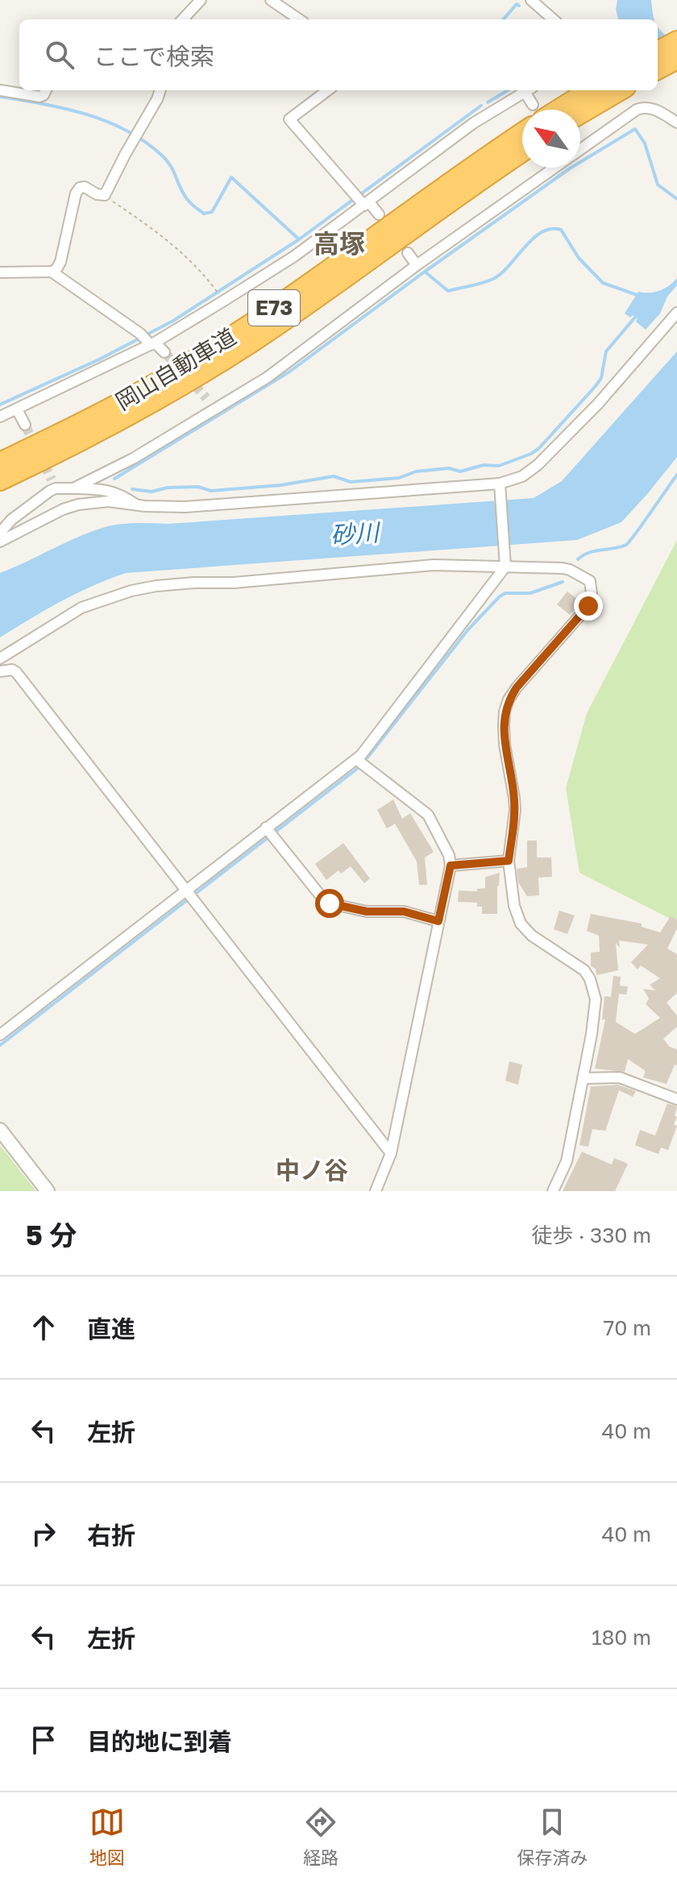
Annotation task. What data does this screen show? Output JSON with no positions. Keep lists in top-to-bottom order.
{
  "streets": {
    "highway": ["E73", "岡山自動車道"]
  },
  "districts": ["高塚", "中ノ谷"],
  "water": ["砂川"],
  "north": "top left",
  "page": {
    "search": "ここで検索",
    "heading": ["5 分", "徒歩 · 330 m"],
    "list": [
      ["直進", "70 m"],
      ["左折", "40 m"],
      ["右折", "40 m"],
      ["左折", "180 m"],
      "目的地に到着"
    ],
    "nav": ["地図", "経路", "保存済み"]
  }
}
